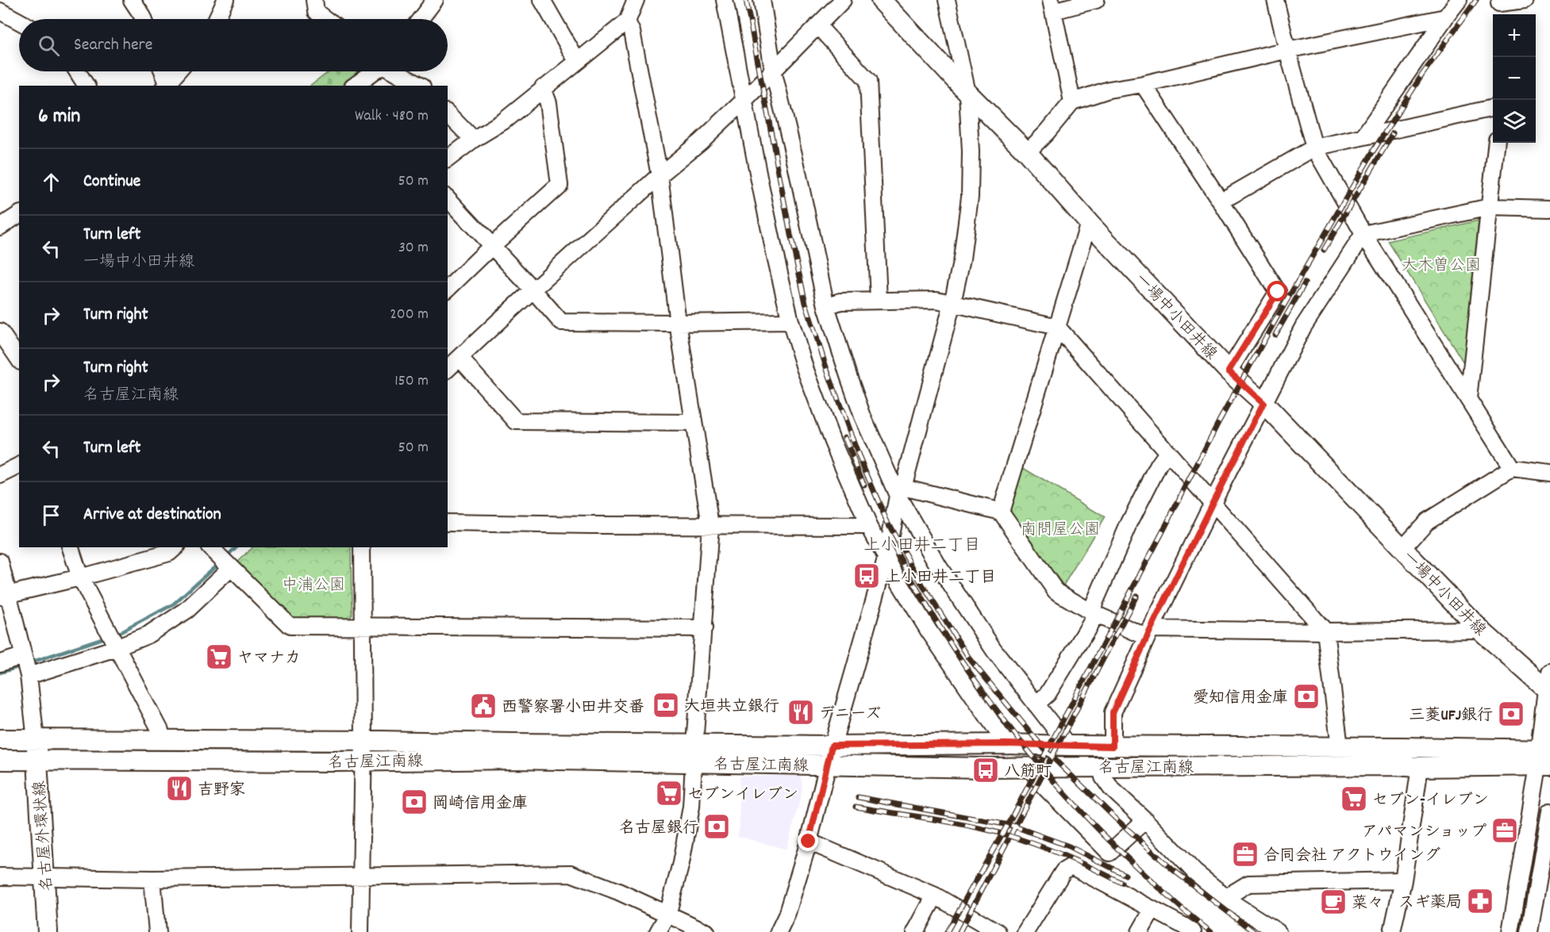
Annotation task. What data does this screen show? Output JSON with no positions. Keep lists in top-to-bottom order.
{
  "streets": {
    "main road": ["一場中小田井線", "名古屋江南線", "名古屋外環状線"]
  },
  "crossings": [
    ["一場中小田井線", "名古屋江南線"],
    ["名古屋江南線", "名古屋外環状線"]
  ],
  "districts": ["上小田井二丁目"],
  "parks": ["大木曽公園", "南問屋公園", "中浦公園"],
  "places": {
    "bus stop": ["上小田井二丁目", "八筋町"],
    "supermarket": ["ヤマナカ", "セブンイレブン", "セブン-イレブン"],
    "bank": [
      "愛知信用金庫",
      "大垣共立銀行",
      "三菱UFJ銀行",
      "岡崎信用金庫",
      "名古屋銀行"
    ],
    "public building": ["西警察署小田井交番"],
    "restaurant": ["デニーズ", "吉野家"],
    "office": ["アパマンショップ", "合同会社 アクトウイング"],
    "pharmacy": ["スギ薬局"],
    "cafe": ["菜々"]
  },
  "page": {
    "map_buttons": ["+", "−"],
    "search": "Search here",
    "heading": ["6 min", "Walk · 480 m"],
    "list": [
      ["Continue", "50 m"],
      ["Turn left", "一場中小田井線", "30 m"],
      ["Turn right", "200 m"],
      ["Turn right", "名古屋江南線", "150 m"],
      ["Turn left", "50 m"],
      "Arrive at destination"
    ]
  }
}
